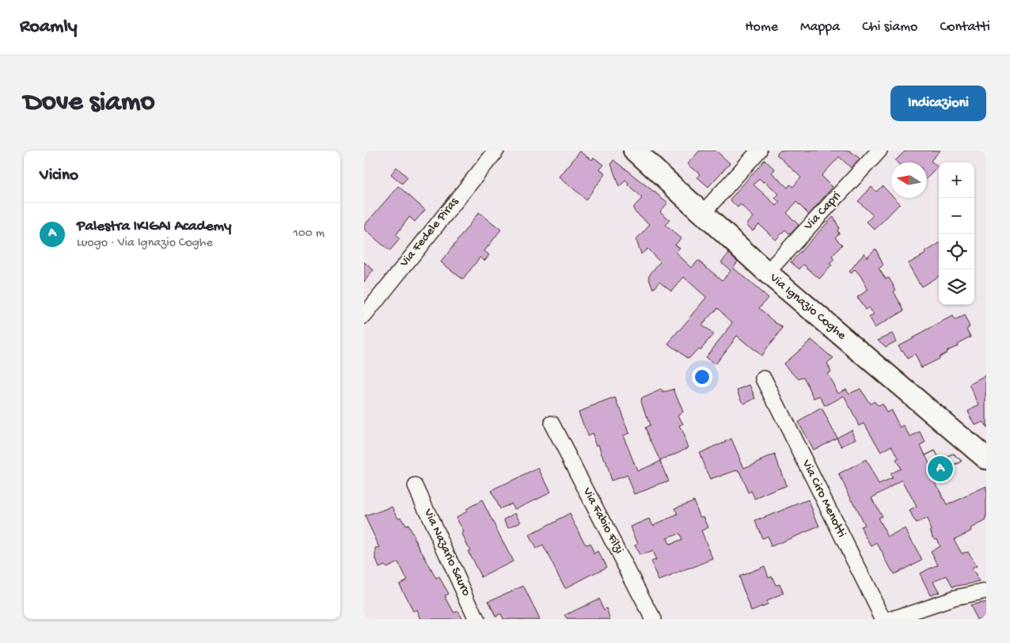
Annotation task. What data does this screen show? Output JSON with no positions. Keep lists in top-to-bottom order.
{
  "streets": {
    "street": [
      "Via Capri",
      "Via Fedele Piras",
      "Via Ignazio Coghe",
      "Via Ciro Menotti",
      "Via Fabio Filzi",
      "Via Nazario Sauro"
    ]
  },
  "crossings": [
    ["Via Capri", "Via Ignazio Coghe"]
  ],
  "north": "left",
  "page": {
    "header": "Roamly",
    "nav": [
      "Home",
      "Mappa",
      "Chi siamo",
      "Contatti"
    ],
    "buttons": "Indicazioni",
    "title": "Dove siamo",
    "heading": "Vicino",
    "map_buttons": ["+", "−"],
    "list": [
      {
        "mark": "A",
        "name": "Palestra IKIGAI Academy",
        "note": "Luogo · Via Ignazio Coghe",
        "value": "100 m"
      }
    ],
    "pins": "A"
  }
}
